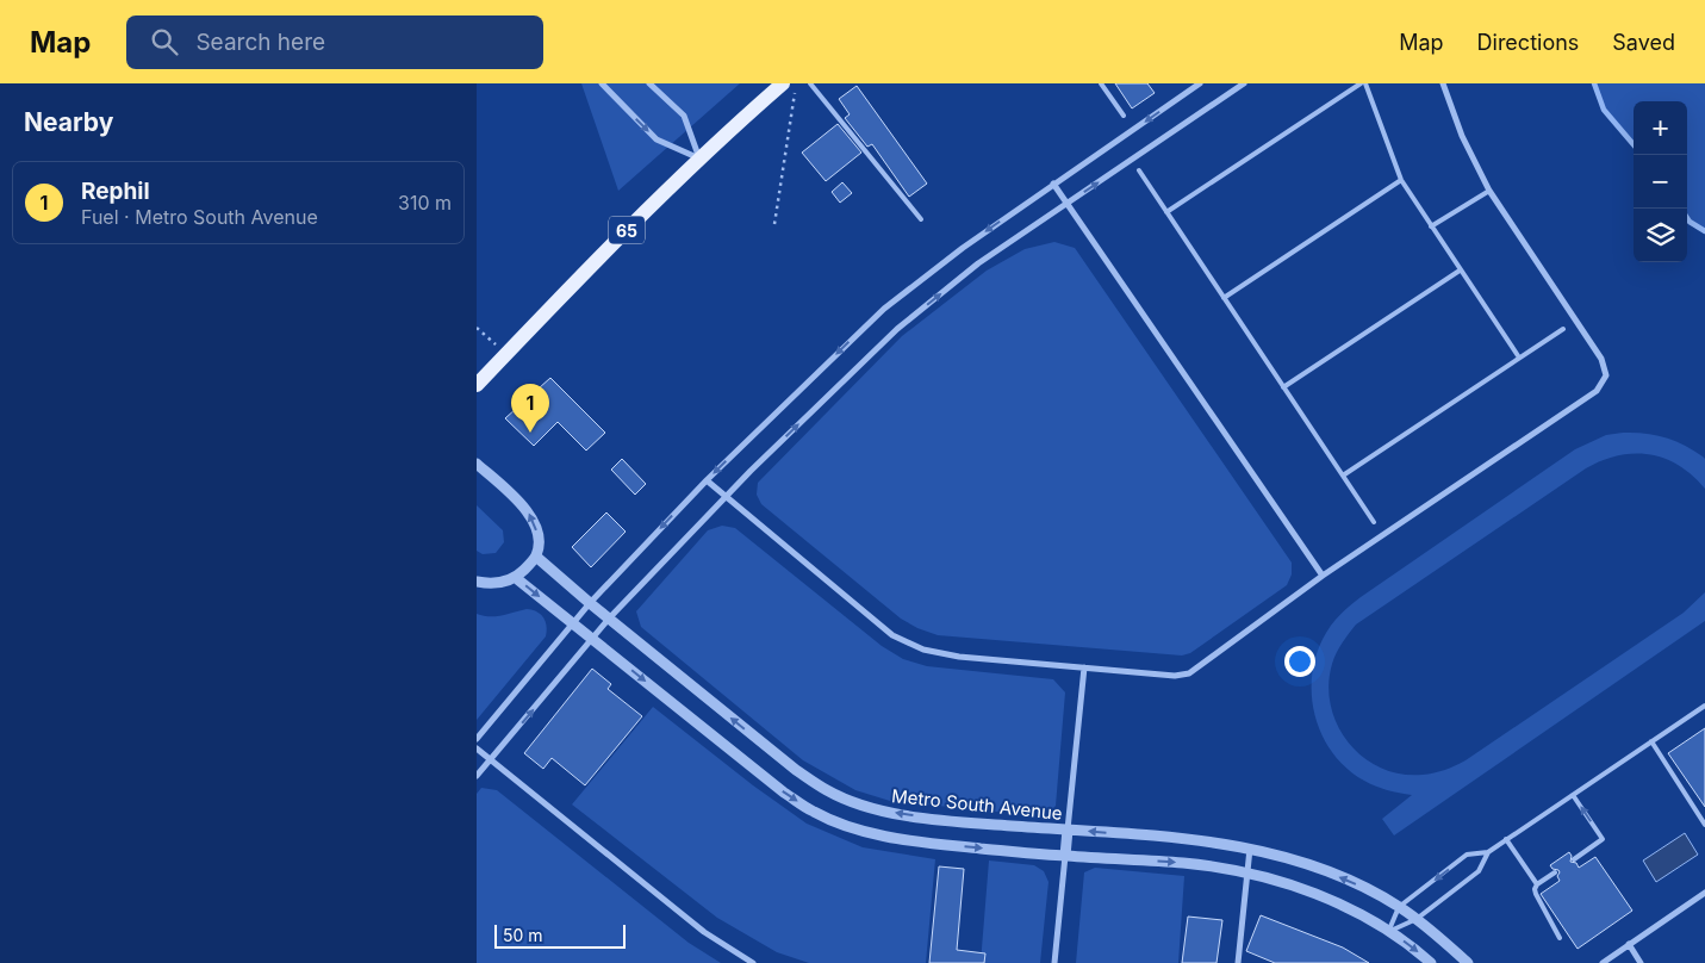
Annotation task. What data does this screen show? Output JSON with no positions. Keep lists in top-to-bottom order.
{
  "streets": {
    "main road": ["65"],
    "street": ["Metro South Avenue"]
  },
  "scale_bar": "50 m",
  "page": {
    "header": "Map",
    "search": "Search here",
    "nav": ["Map", "Directions", "Saved"],
    "heading": "Nearby",
    "map_buttons": ["+", "−"],
    "list": [
      {
        "mark": "1",
        "name": "Rephil",
        "note": "Fuel · Metro South Avenue",
        "value": "310 m"
      }
    ],
    "pins": "1",
    "scale": "50 m"
  }
}
